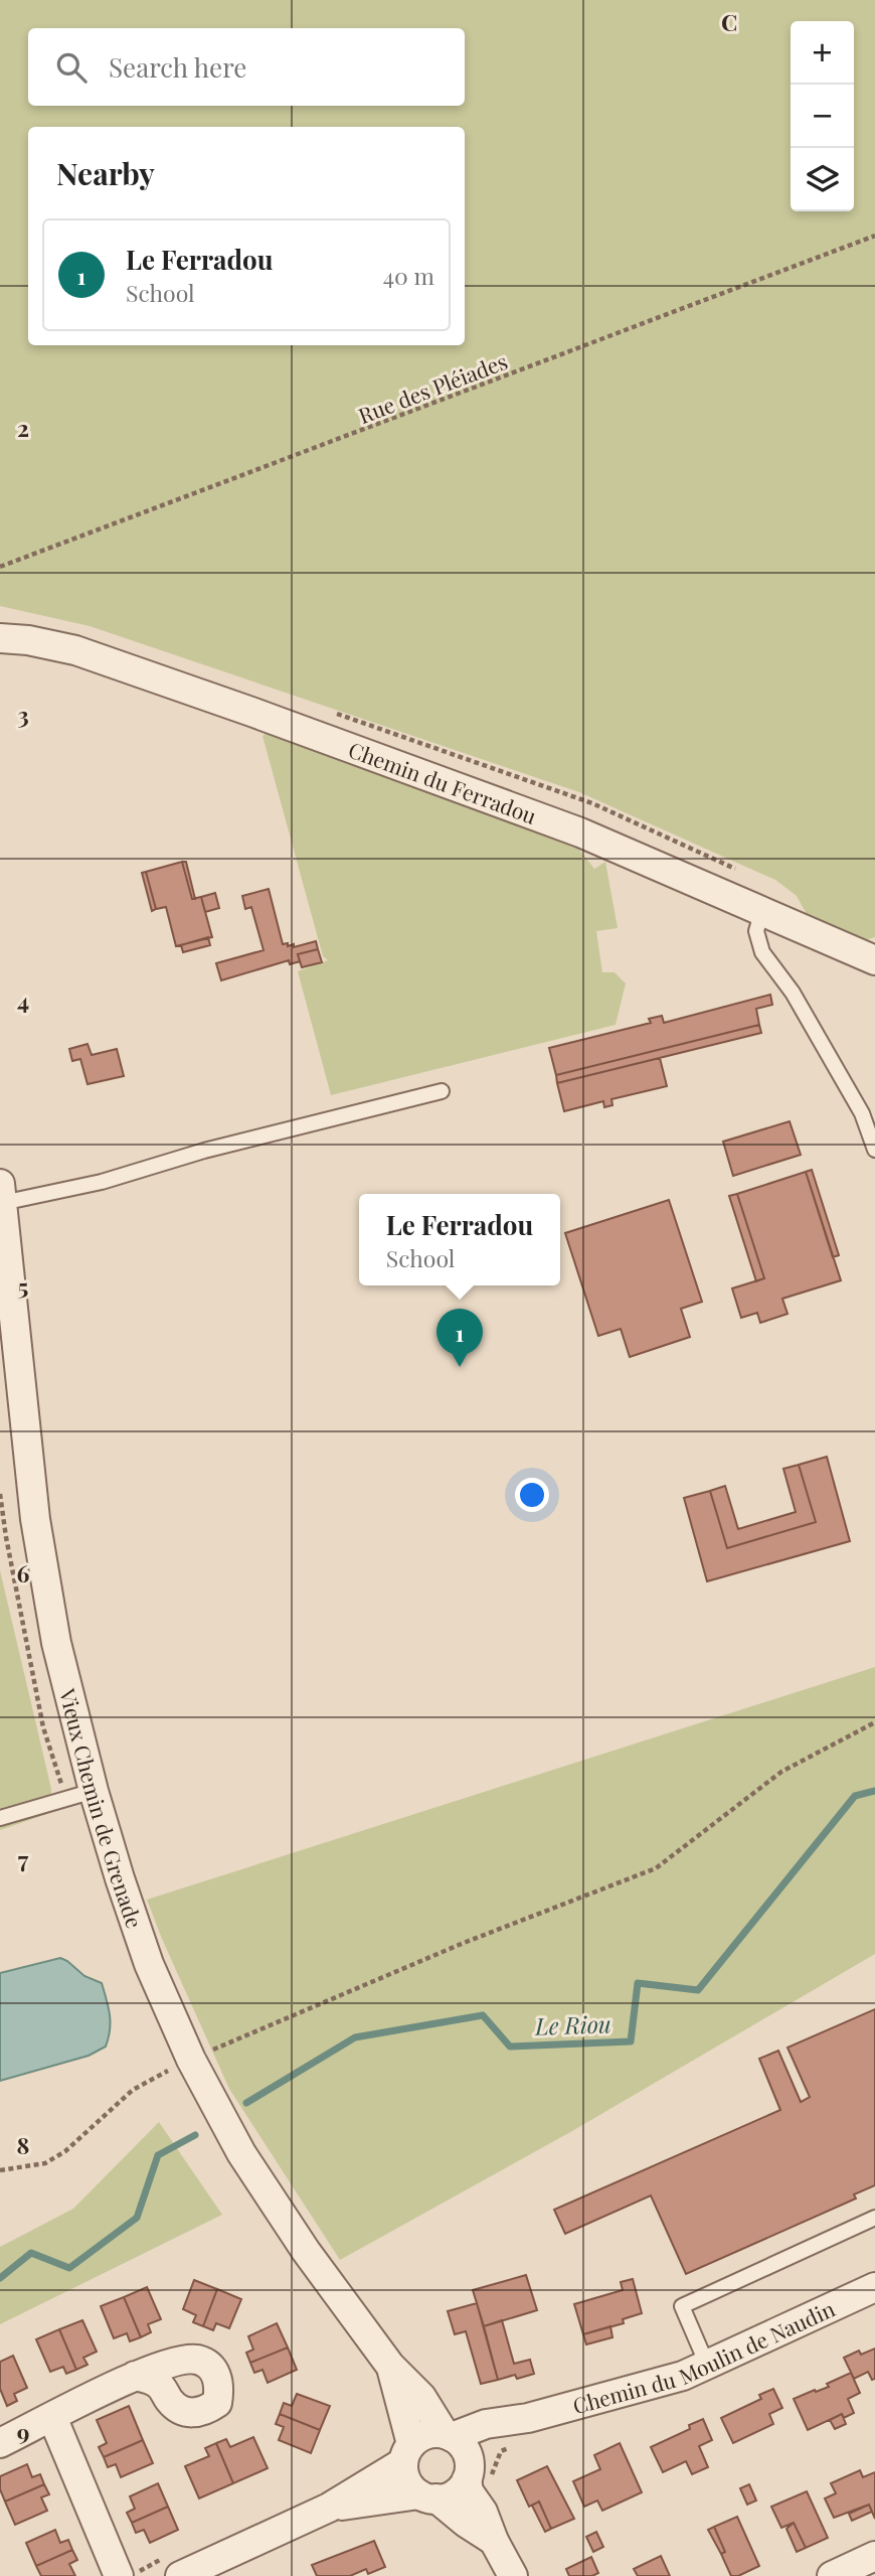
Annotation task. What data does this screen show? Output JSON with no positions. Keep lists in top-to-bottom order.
{
  "streets": {
    "street": ["Chemin du Ferradou", "Vieux Chemin de Grenade", "Chemin du Moulin de Naudin"],
    "path": ["Rue des Pléiades"]
  },
  "crossings": [
    ["Vieux Chemin de Grenade", "Chemin du Moulin de Naudin"]
  ],
  "water": ["Le Riou"],
  "page": {
    "map_buttons": ["+", "−"],
    "search": "Search here",
    "heading": "Nearby",
    "list": [
      {
        "mark": "1",
        "name": "Le Ferradou",
        "note": "School",
        "value": "40 m"
      }
    ],
    "popup": ["Le Ferradou", "School"],
    "pins": "1"
  },
  "grid": {
    "columns": ["C"],
    "rows": [
      "2",
      "3",
      "4",
      "5",
      "6",
      "7",
      "8",
      "9"
    ]
  }
}
